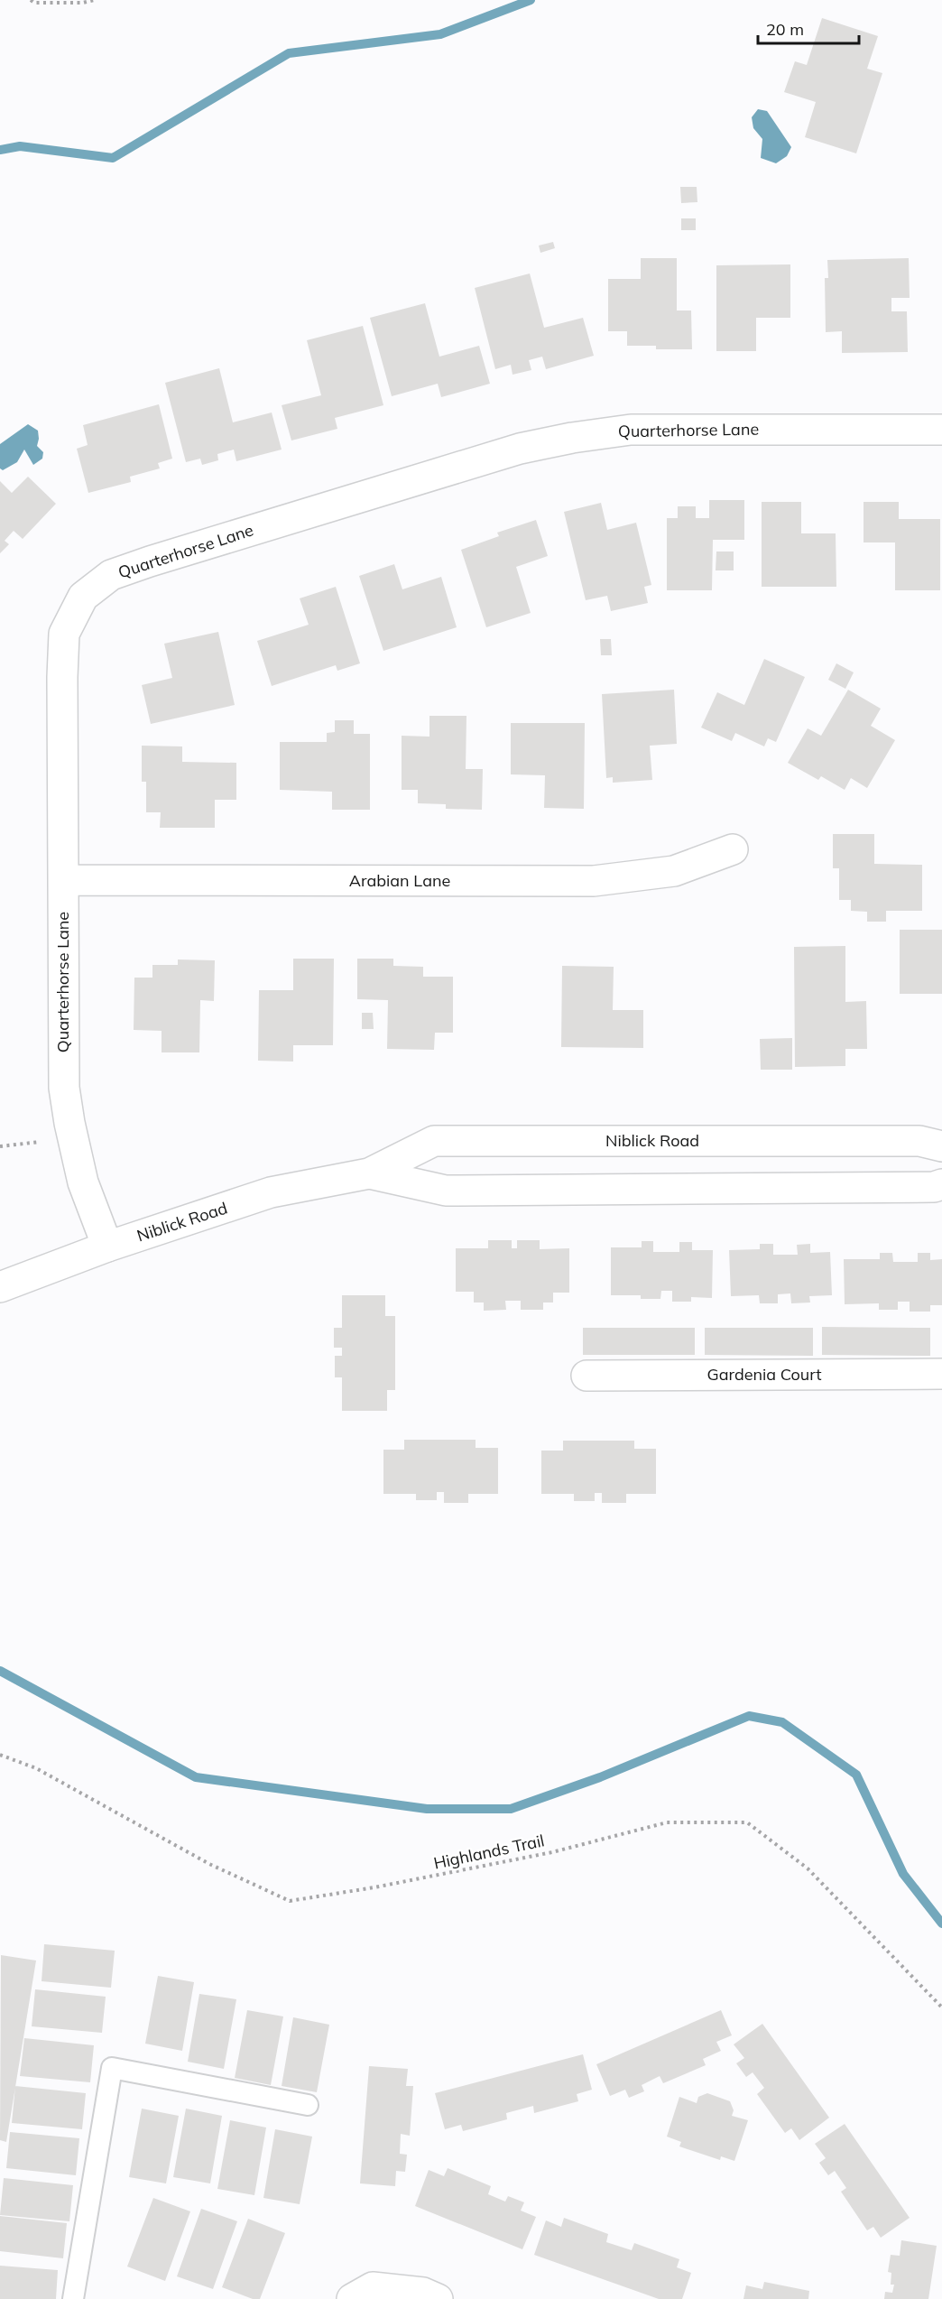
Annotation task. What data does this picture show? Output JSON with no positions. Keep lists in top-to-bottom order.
{
  "streets": {
    "street": [
      "Quarterhorse Lane",
      "Arabian Lane",
      "Niblick Road",
      "Gardenia Court"
    ],
    "path": ["Highlands Trail"]
  },
  "crossings": [
    ["Quarterhorse Lane", "Arabian Lane"],
    ["Quarterhorse Lane", "Niblick Road"]
  ],
  "scale_bar": "20 m"
}
